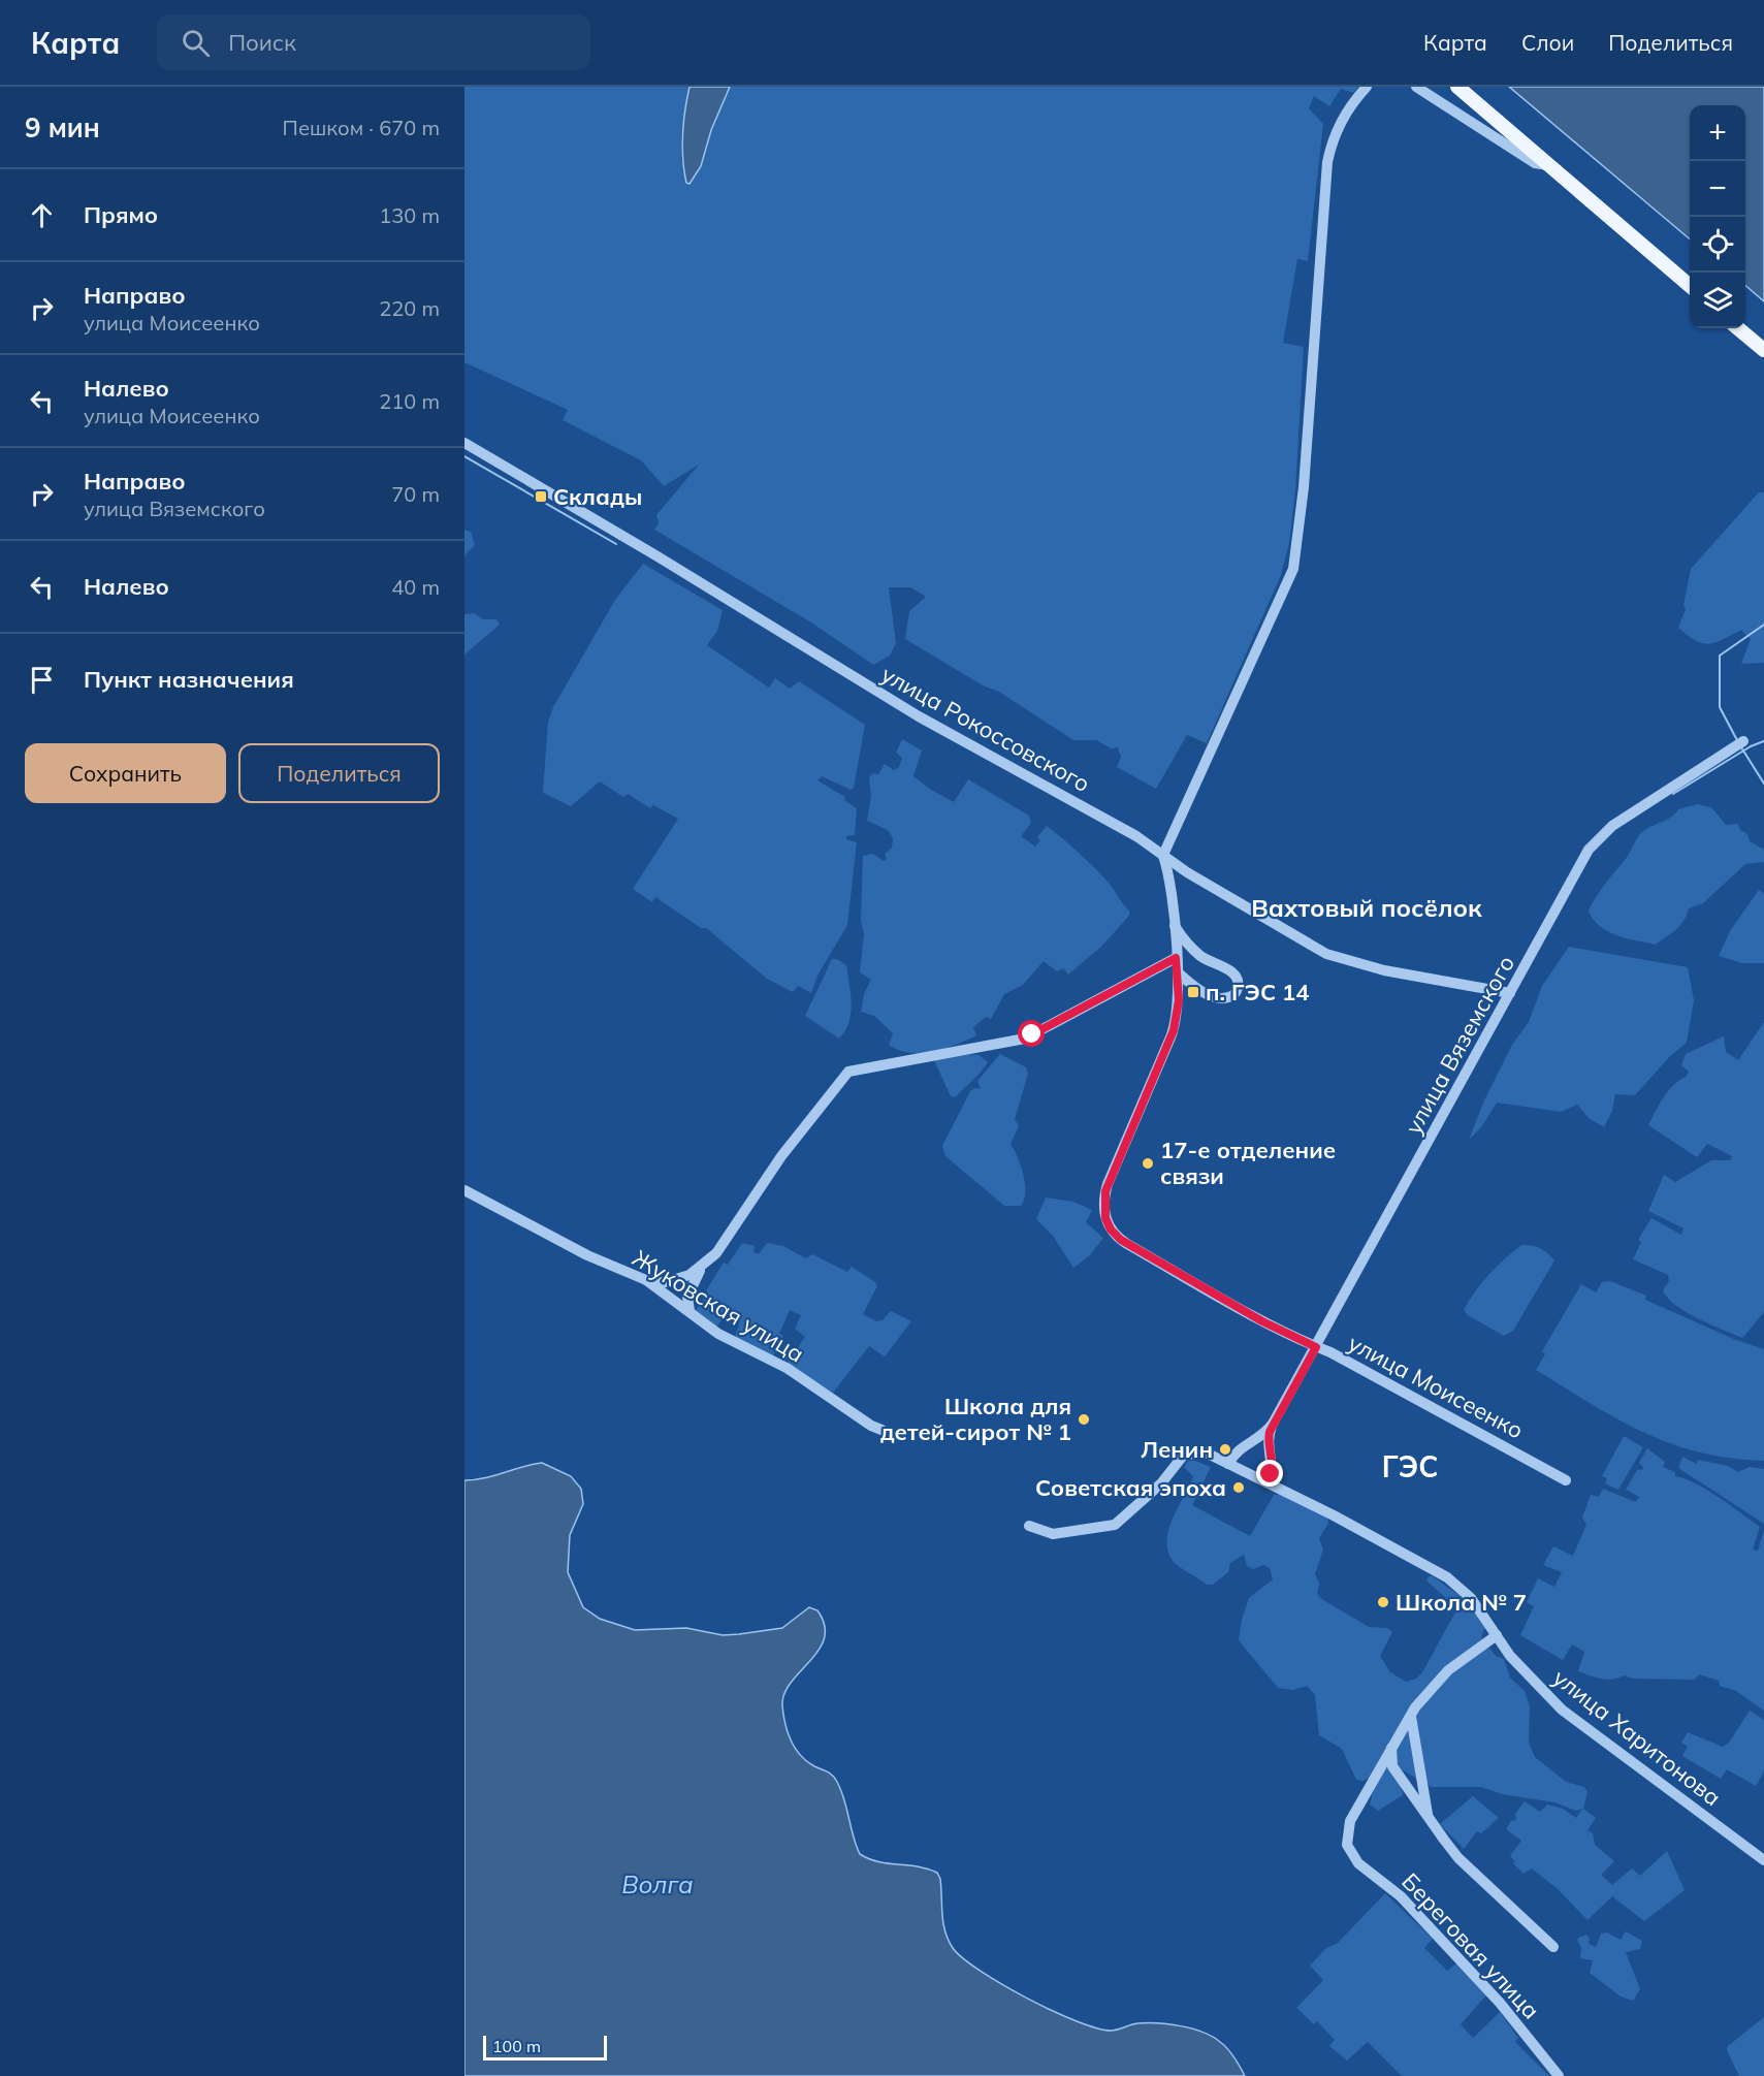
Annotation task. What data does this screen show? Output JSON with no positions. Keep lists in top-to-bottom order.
{
  "streets": {
    "street": [
      "улица Рокоссовского",
      "улица Вяземского",
      "Жуковская улица",
      "улица Моисеенко",
      "улица Харитонова",
      "Береговая улица"
    ]
  },
  "crossings": [
    ["улица Рокоссовского", "улица Вяземского"],
    ["улица Рокоссовского", "улица Моисеенко"],
    ["улица Вяземского", "улица Моисеенко"],
    ["улица Харитонова", "Береговая улица"]
  ],
  "districts": ["Вахтовый посёлок", "ГЭС"],
  "water": ["Волга"],
  "places": {
    "transit": ["Склады", "п. ГЭС 14"],
    "other": [
      "17-е отделение связи",
      "Школа для детей-сирот № 1",
      "Ленин",
      "Советская эпоха",
      "Школа № 7"
    ]
  },
  "scale_bar": "100 m",
  "page": {
    "header": "Карта",
    "search": "Поиск",
    "nav": ["Карта", "Слои", "Поделиться"],
    "heading": ["9 мин", "Пешком · 670 m"],
    "map_buttons": ["+", "−"],
    "list": [
      ["Прямо", "130 m"],
      ["Направо", "улица Моисеенко", "220 m"],
      ["Налево", "улица Моисеенко", "210 m"],
      ["Направо", "улица Вяземского", "70 m"],
      ["Налево", "40 m"],
      "Пункт назначения"
    ],
    "buttons": ["Сохранить", "Поделиться"],
    "scale": "100 m"
  }
}
